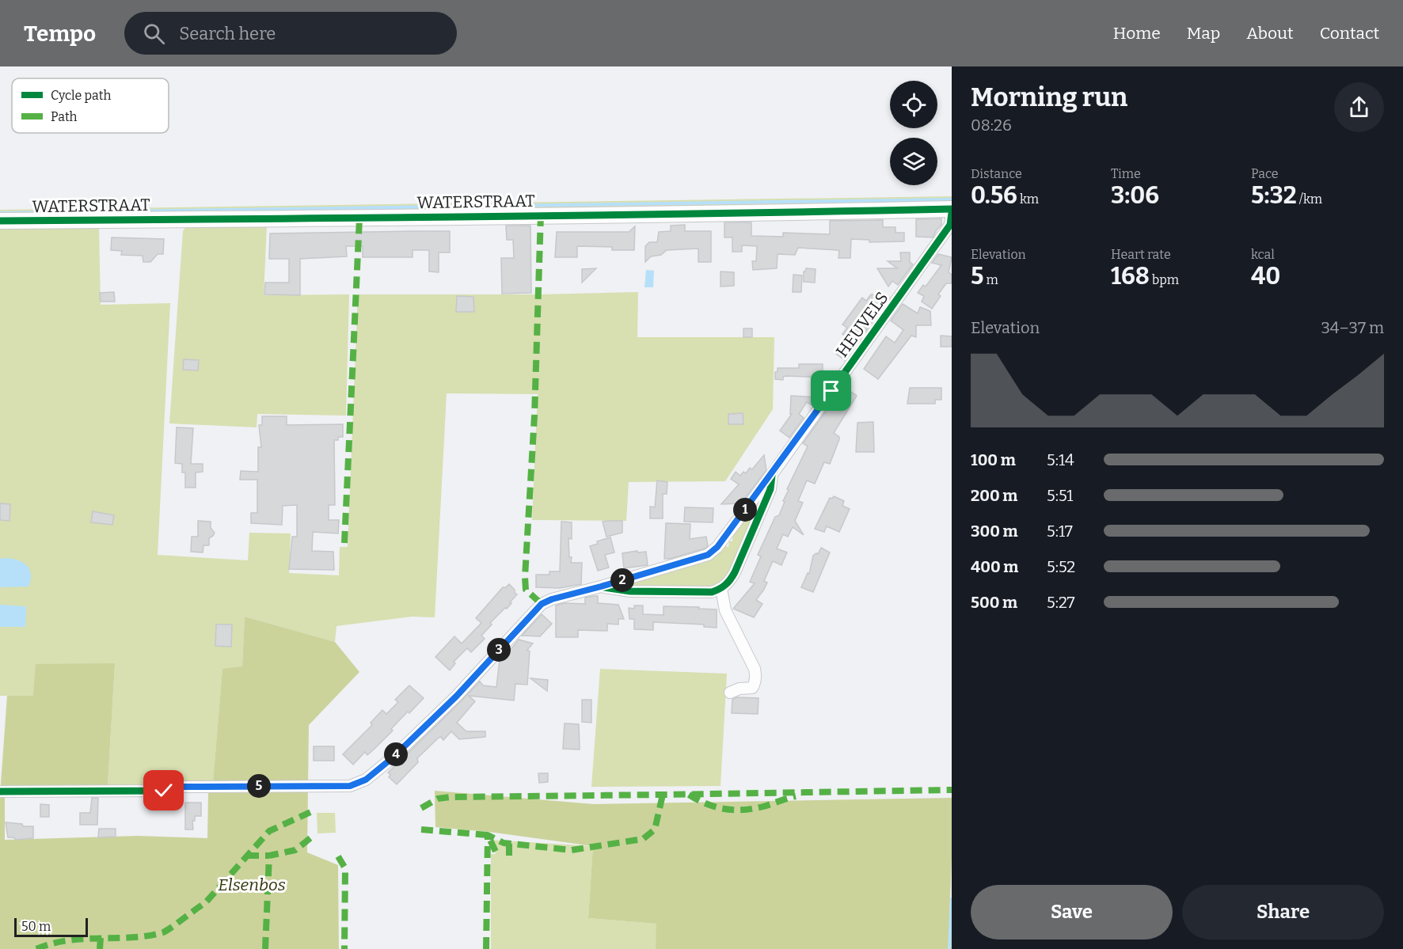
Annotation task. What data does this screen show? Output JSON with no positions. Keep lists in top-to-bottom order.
{
  "streets": {
    "street": ["WATERSTRAAT", "HEUVELS"]
  },
  "parks": ["Elsenbos"],
  "legend": ["Cycle path", "Path"],
  "scale_bar": "50 m",
  "page": {
    "header": "Tempo",
    "search": "Search here",
    "nav": [
      "Home",
      "Map",
      "About",
      "Contact"
    ],
    "heading": ["Morning run", "08:26"],
    "stats": [
      ["Distance", "0.56 km"],
      ["Time", "3:06"],
      ["Pace", "5:32 /km"],
      ["Elevation", "5 m"],
      ["Heart rate", "168 bpm"],
      ["kcal", "40"]
    ],
    "chart": ["Elevation", "34–37 m"],
    "list": [
      {
        "name": "100 m",
        "note": "5:14"
      },
      {
        "name": "200 m",
        "note": "5:51"
      },
      {
        "name": "300 m",
        "note": "5:17"
      },
      {
        "name": "400 m",
        "note": "5:52"
      },
      {
        "name": "500 m",
        "note": "5:27"
      }
    ],
    "pins": [
      "1",
      "2",
      "3",
      "4",
      "5"
    ],
    "buttons": ["Save", "Share"],
    "scale": "50 m"
  }
}
